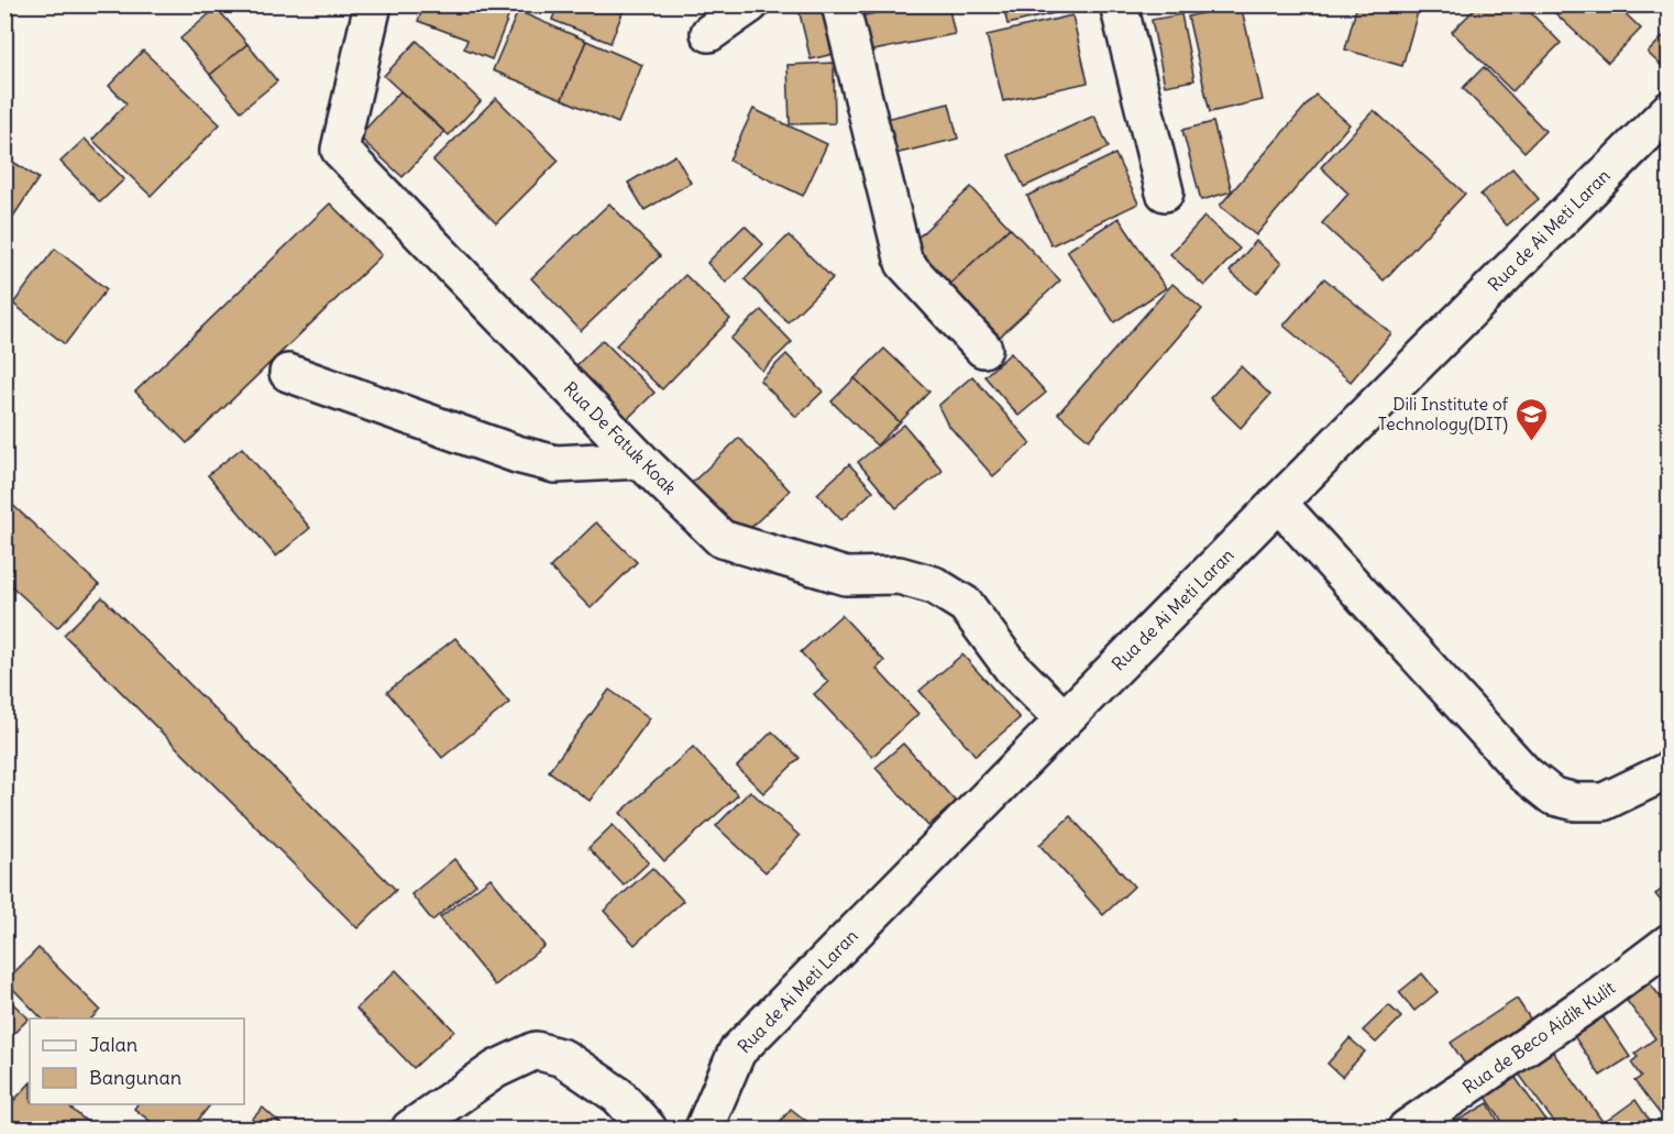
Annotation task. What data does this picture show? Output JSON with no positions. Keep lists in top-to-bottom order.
{
  "streets": {
    "street": ["Rua de Ai Meti Laran", "Rua De Fatuk Koak", "Rua de Beco Aidik Kulit"]
  },
  "crossings": [
    ["Rua de Ai Meti Laran", "Rua De Fatuk Koak"]
  ],
  "places": {
    "school or university": ["Dili Institute of Technology(DIT)"]
  },
  "legend": ["Jalan", "Bangunan"]
}
